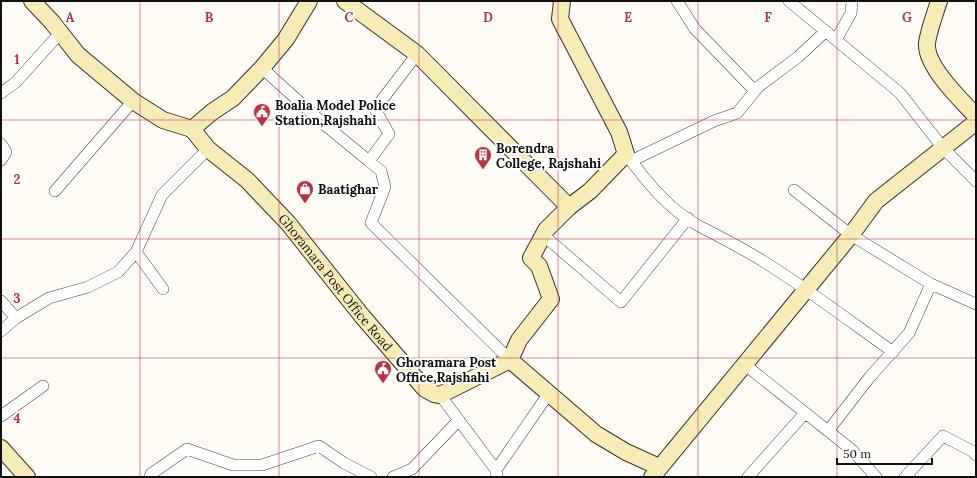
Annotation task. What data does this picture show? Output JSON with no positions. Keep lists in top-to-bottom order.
{
  "streets": {
    "street": ["Ghoramara Post Office Road"]
  },
  "places": {
    "public building": ["Boalia Model Police Station,Rajshahi", "Ghoramara Post Office,Rajshahi"],
    "building": ["Borendra College, Rajshahi"],
    "shop": ["Baatighar"]
  },
  "scale_bar": "50 m",
  "grid": {
    "columns": [
      "A",
      "B",
      "C",
      "D",
      "E",
      "F",
      "G"
    ],
    "rows": [
      "1",
      "2",
      "3",
      "4"
    ]
  }
}
